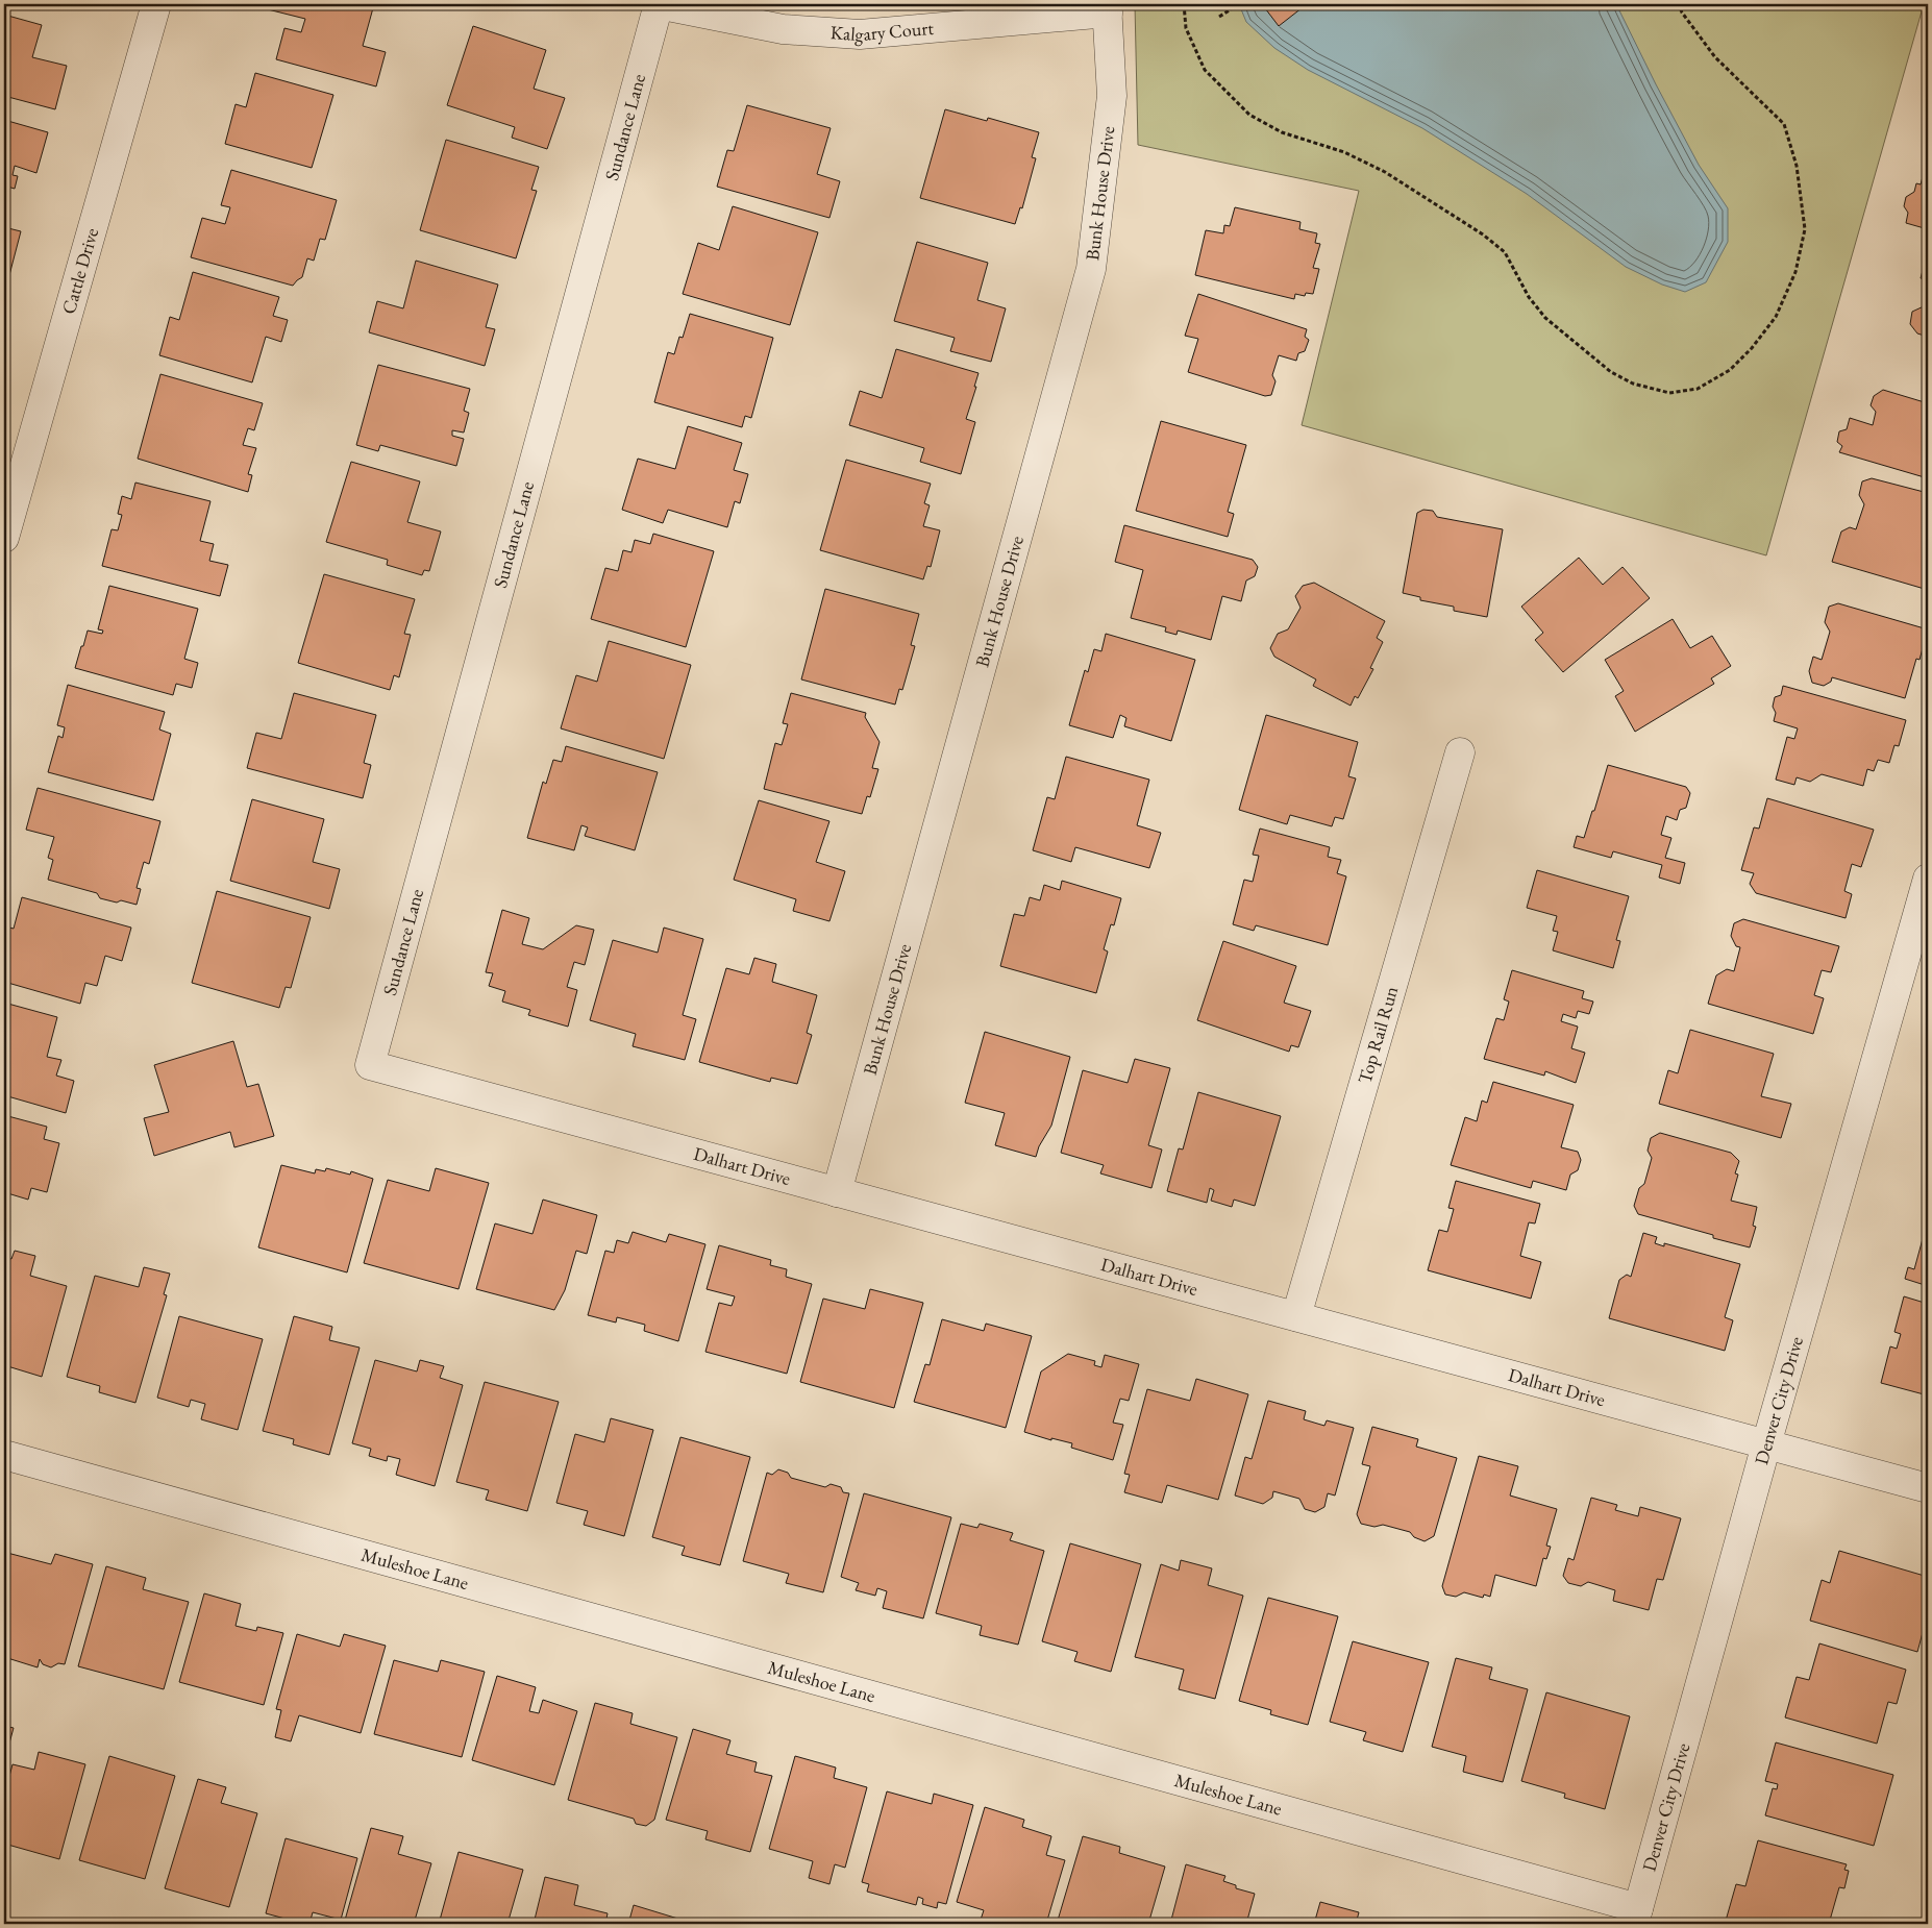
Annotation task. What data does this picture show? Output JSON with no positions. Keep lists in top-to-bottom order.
{
  "streets": {
    "street": [
      "Kalgary Court",
      "Sundance Lane",
      "Bunk House Drive",
      "Cattle Drive",
      "Top Rail Run",
      "Dalhart Drive",
      "Denver City Drive",
      "Muleshoe Lane"
    ]
  },
  "crossings": [
    ["Kalgary Court", "Sundance Lane"],
    ["Kalgary Court", "Bunk House Drive"],
    ["Sundance Lane", "Dalhart Drive"],
    ["Bunk House Drive", "Dalhart Drive"],
    ["Top Rail Run", "Dalhart Drive"],
    ["Dalhart Drive", "Denver City Drive"],
    ["Denver City Drive", "Muleshoe Lane"]
  ]
}
